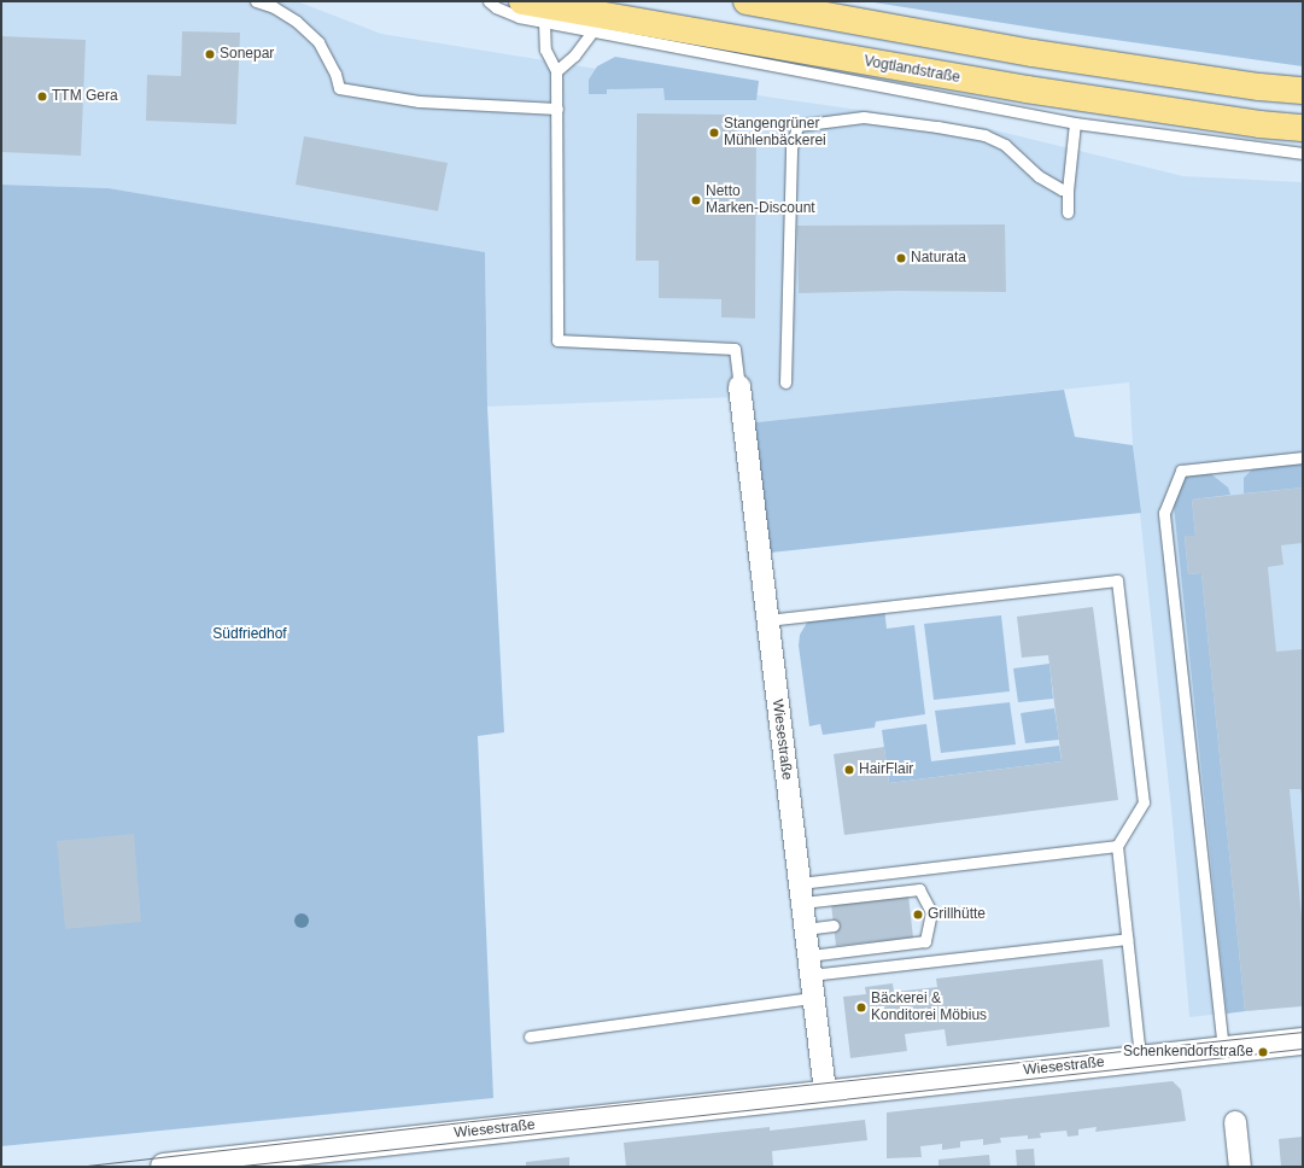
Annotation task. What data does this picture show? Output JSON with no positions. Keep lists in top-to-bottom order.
{
  "streets": {
    "main road": ["Vogtlandstraße"],
    "street": ["Wiesestraße"]
  },
  "parks": ["Südfriedhof"],
  "places": [
    "Sonepar",
    "TTM Gera",
    "Stangengrüner Mühlenbäckerei",
    "Netto Marken-Discount",
    "Naturata",
    "HairFlair",
    "Grillhütte",
    "Bäckerei & Konditorei Möbius",
    "Schenkendorfstraße"
  ]
}
